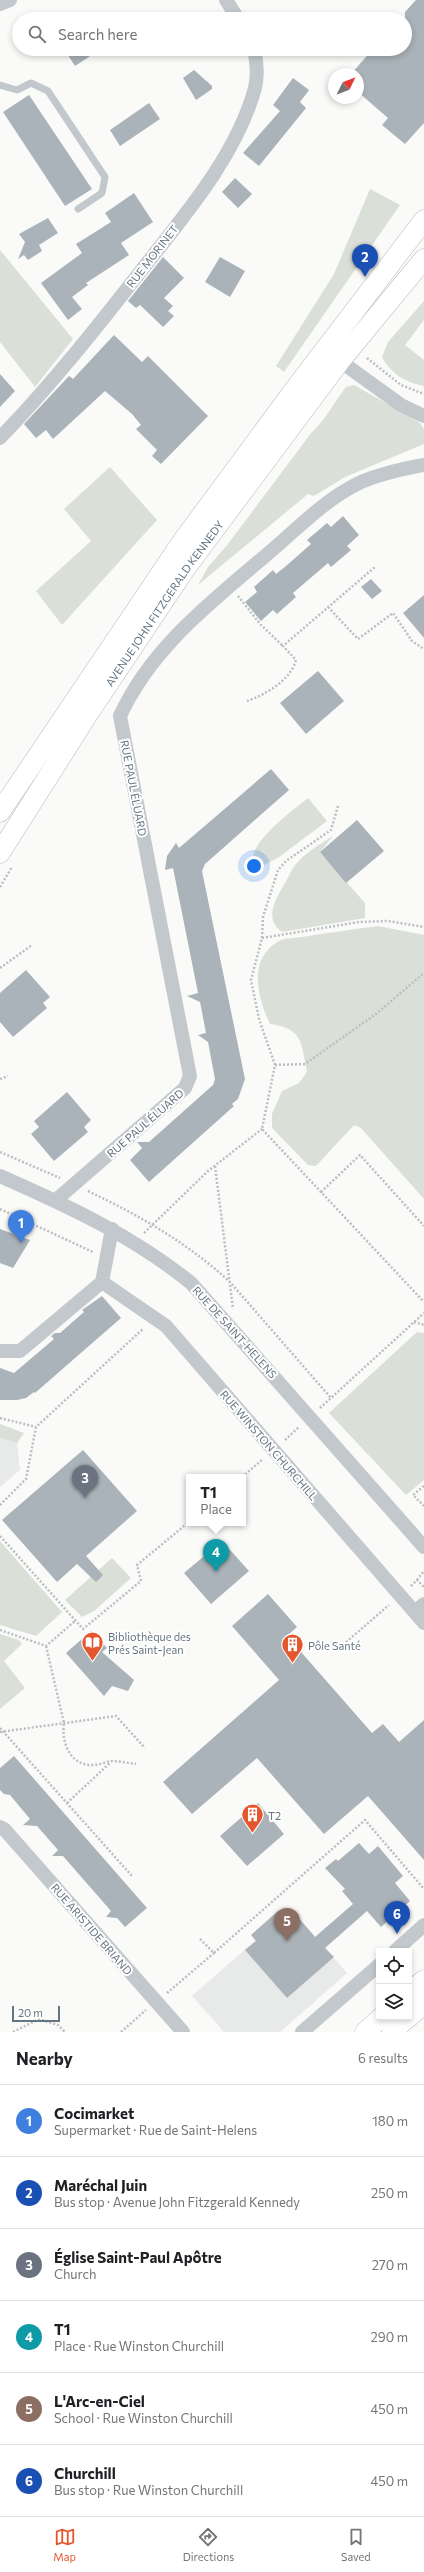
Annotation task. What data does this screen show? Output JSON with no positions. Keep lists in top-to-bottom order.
{
  "streets": {
    "main road": ["AVENUE JOHN FITZGERALD KENNEDY"],
    "street": [
      "RUE MORINET",
      "RUE PAUL ÉLUARD",
      "RUE DE SAINT-HELENS",
      "RUE WINSTON CHURCHILL",
      "RUE ARISTIDE BRIAND"
    ]
  },
  "crossings": [
    ["RUE PAUL ÉLUARD", "RUE DE SAINT-HELENS"]
  ],
  "places": {
    "library": ["Bibliothèque des Prés Saint-Jean"],
    "building": ["Pôle Santé", "T2"]
  },
  "scale_bar": "20 m",
  "north": "top right",
  "page": {
    "search": "Search here",
    "pins": [
      "2",
      "1",
      "3",
      "4",
      "6",
      "5"
    ],
    "popup": ["T1", "Place"],
    "scale": "20 m",
    "heading": ["Nearby", "6 results"],
    "list": [
      {
        "mark": "1",
        "name": "Cocimarket",
        "note": "Supermarket · Rue de Saint-Helens",
        "value": "180 m"
      },
      {
        "mark": "2",
        "name": "Maréchal Juin",
        "note": "Bus stop · Avenue John Fitzgerald Kennedy",
        "value": "250 m"
      },
      {
        "mark": "3",
        "name": "Église Saint-Paul Apôtre",
        "note": "Church",
        "value": "270 m"
      },
      {
        "mark": "4",
        "name": "T1",
        "note": "Place · Rue Winston Churchill",
        "value": "290 m"
      },
      {
        "mark": "5",
        "name": "L'Arc-en-Ciel",
        "note": "School · Rue Winston Churchill",
        "value": "450 m"
      },
      {
        "mark": "6",
        "name": "Churchill",
        "note": "Bus stop · Rue Winston Churchill",
        "value": "450 m"
      }
    ],
    "nav": ["Map", "Directions", "Saved"]
  }
}
